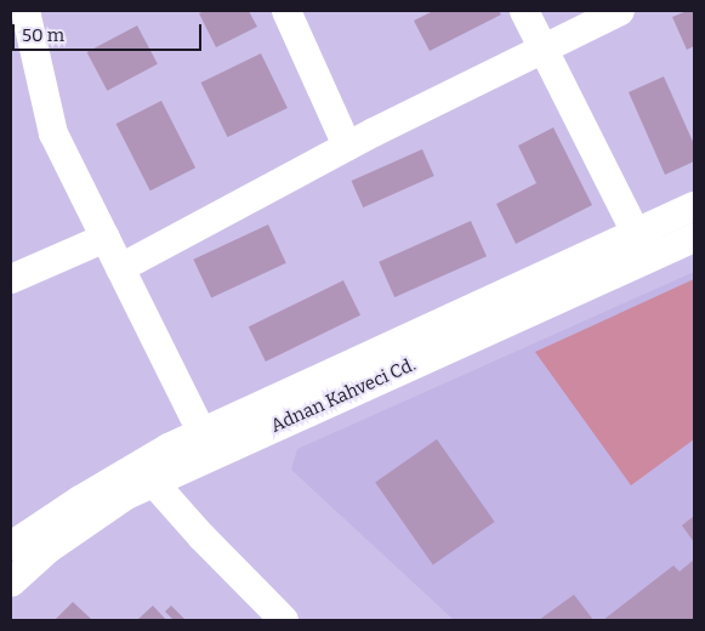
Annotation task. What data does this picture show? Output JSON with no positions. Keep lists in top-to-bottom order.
{
  "streets": {
    "street": ["Adnan Kahveci Cd."]
  },
  "scale_bar": "50 m"
}
